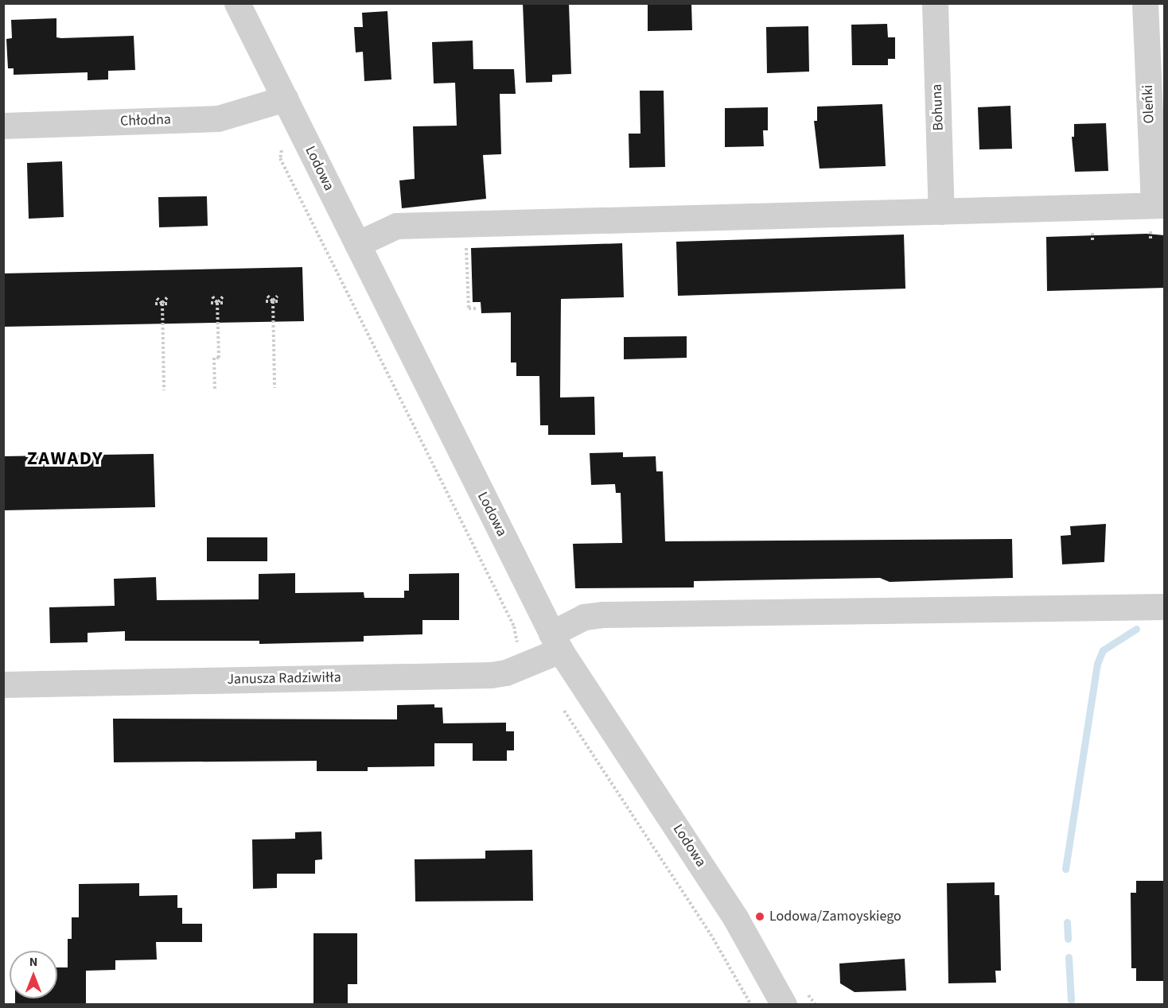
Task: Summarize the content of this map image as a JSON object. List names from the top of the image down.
{
  "streets": {
    "street": [
      "Oleńki",
      "Bohuna",
      "Chłodna",
      "Lodowa",
      "Janusza Radziwiłła"
    ]
  },
  "crossings": [
    ["Chłodna", "Lodowa"],
    ["Lodowa", "Janusza Radziwiłła"]
  ],
  "districts": ["ZAWADY"],
  "places": ["Lodowa/Zamoyskiego"],
  "north": "top"
}
